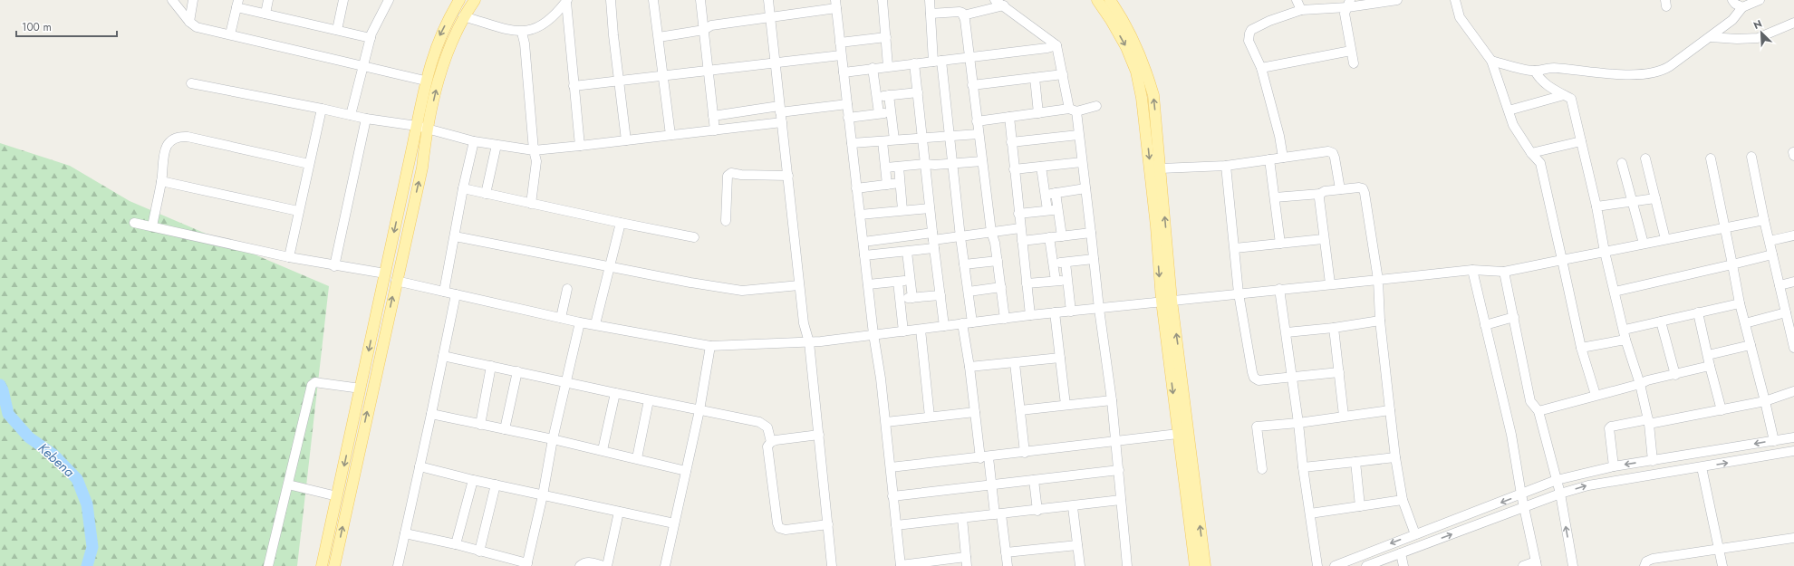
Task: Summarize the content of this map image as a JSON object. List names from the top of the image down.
{
  "water": ["Kebena"],
  "scale_bar": "100 m",
  "north": "top left"
}
